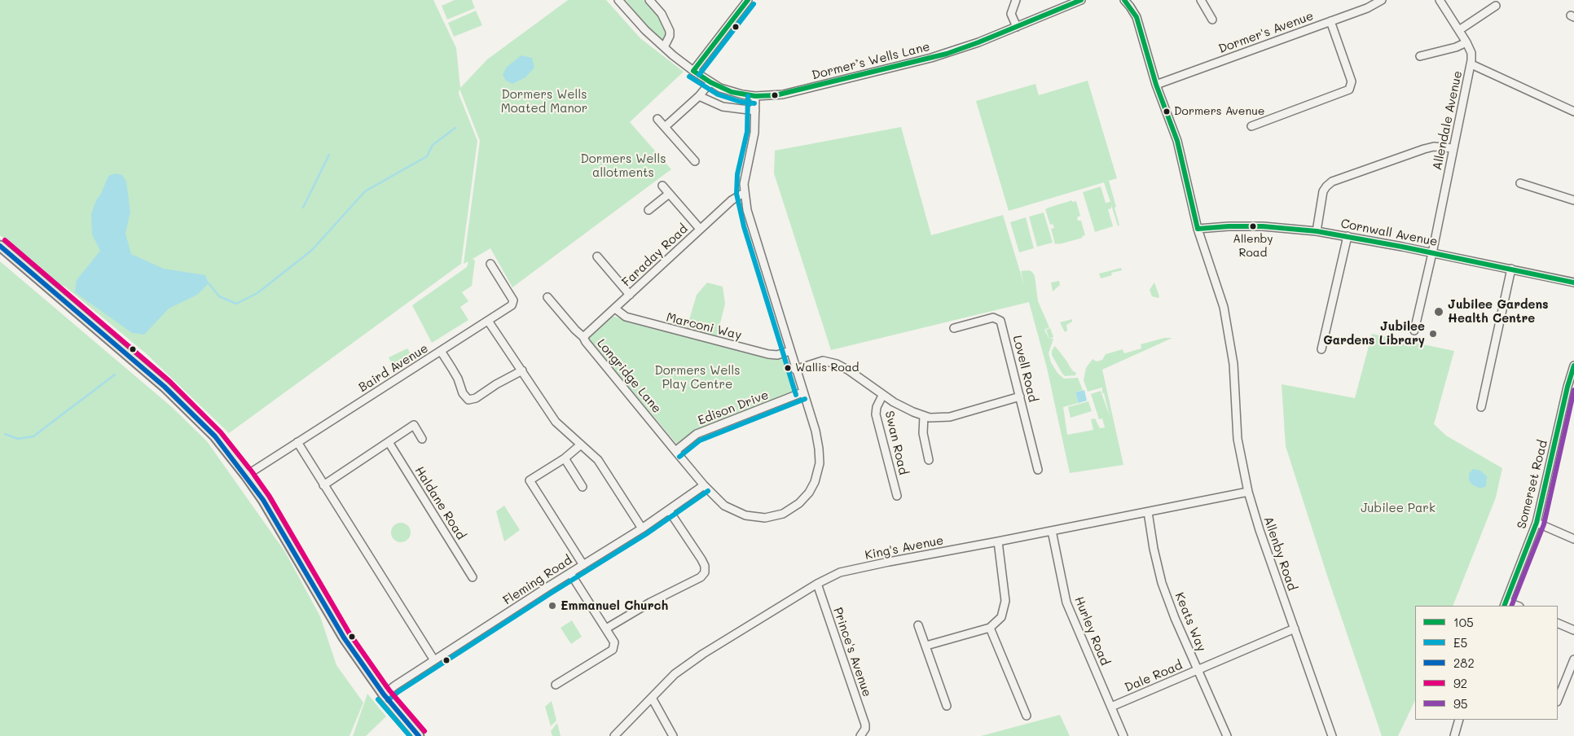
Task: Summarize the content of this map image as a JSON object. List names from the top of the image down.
{
  "streets": {
    "street": [
      "Dormer's Avenue",
      "Dormer’s Wells Lane",
      "Allendale Avenue",
      "Cornwall Avenue",
      "Faraday Road",
      "Marconi Way",
      "Baird Avenue",
      "Lovell Road",
      "Longridge Lane",
      "Edison Drive",
      "Swan Road",
      "Somerset Road",
      "Haldane Road",
      "King's Avenue",
      "Allenby Road",
      "Fleming Road",
      "Keats Way",
      "Hurley Road",
      "Prince's Avenue",
      "Dale Road"
    ]
  },
  "crossings": [
    ["Dormer's Avenue", "Allenby Road"],
    ["Dormer’s Wells Lane", "Longridge Lane"],
    ["Allendale Avenue", "Cornwall Avenue"],
    ["Cornwall Avenue", "Allenby Road"],
    ["Faraday Road", "Marconi Way"],
    ["Faraday Road", "Longridge Lane"],
    ["Marconi Way", "Longridge Lane"],
    ["Longridge Lane", "Edison Drive"],
    ["Longridge Lane", "Fleming Road"],
    ["King's Avenue", "Allenby Road"],
    ["King's Avenue", "Keats Way"],
    ["King's Avenue", "Hurley Road"],
    ["King's Avenue", "Prince's Avenue"],
    ["Allenby Road", "Dale Road"],
    ["Keats Way", "Dale Road"],
    ["Hurley Road", "Dale Road"]
  ],
  "parks": [
    "Dormers Wells Moated Manor",
    "Dormers Wells allotments",
    "Dormers Wells Play Centre",
    "Jubilee Park"
  ],
  "places": [
    "Dormers Avenue",
    "Allenby Road",
    "Jubilee Gardens Health Centre",
    "Jubilee Gardens Library",
    "Wallis Road",
    "Emmanuel Church"
  ],
  "lines": [
    "transit line 105",
    "transit line E5",
    "transit line 92",
    "transit line 282",
    "transit line 95"
  ],
  "legend": [
    "105",
    "E5",
    "282",
    "92",
    "95"
  ]
}
